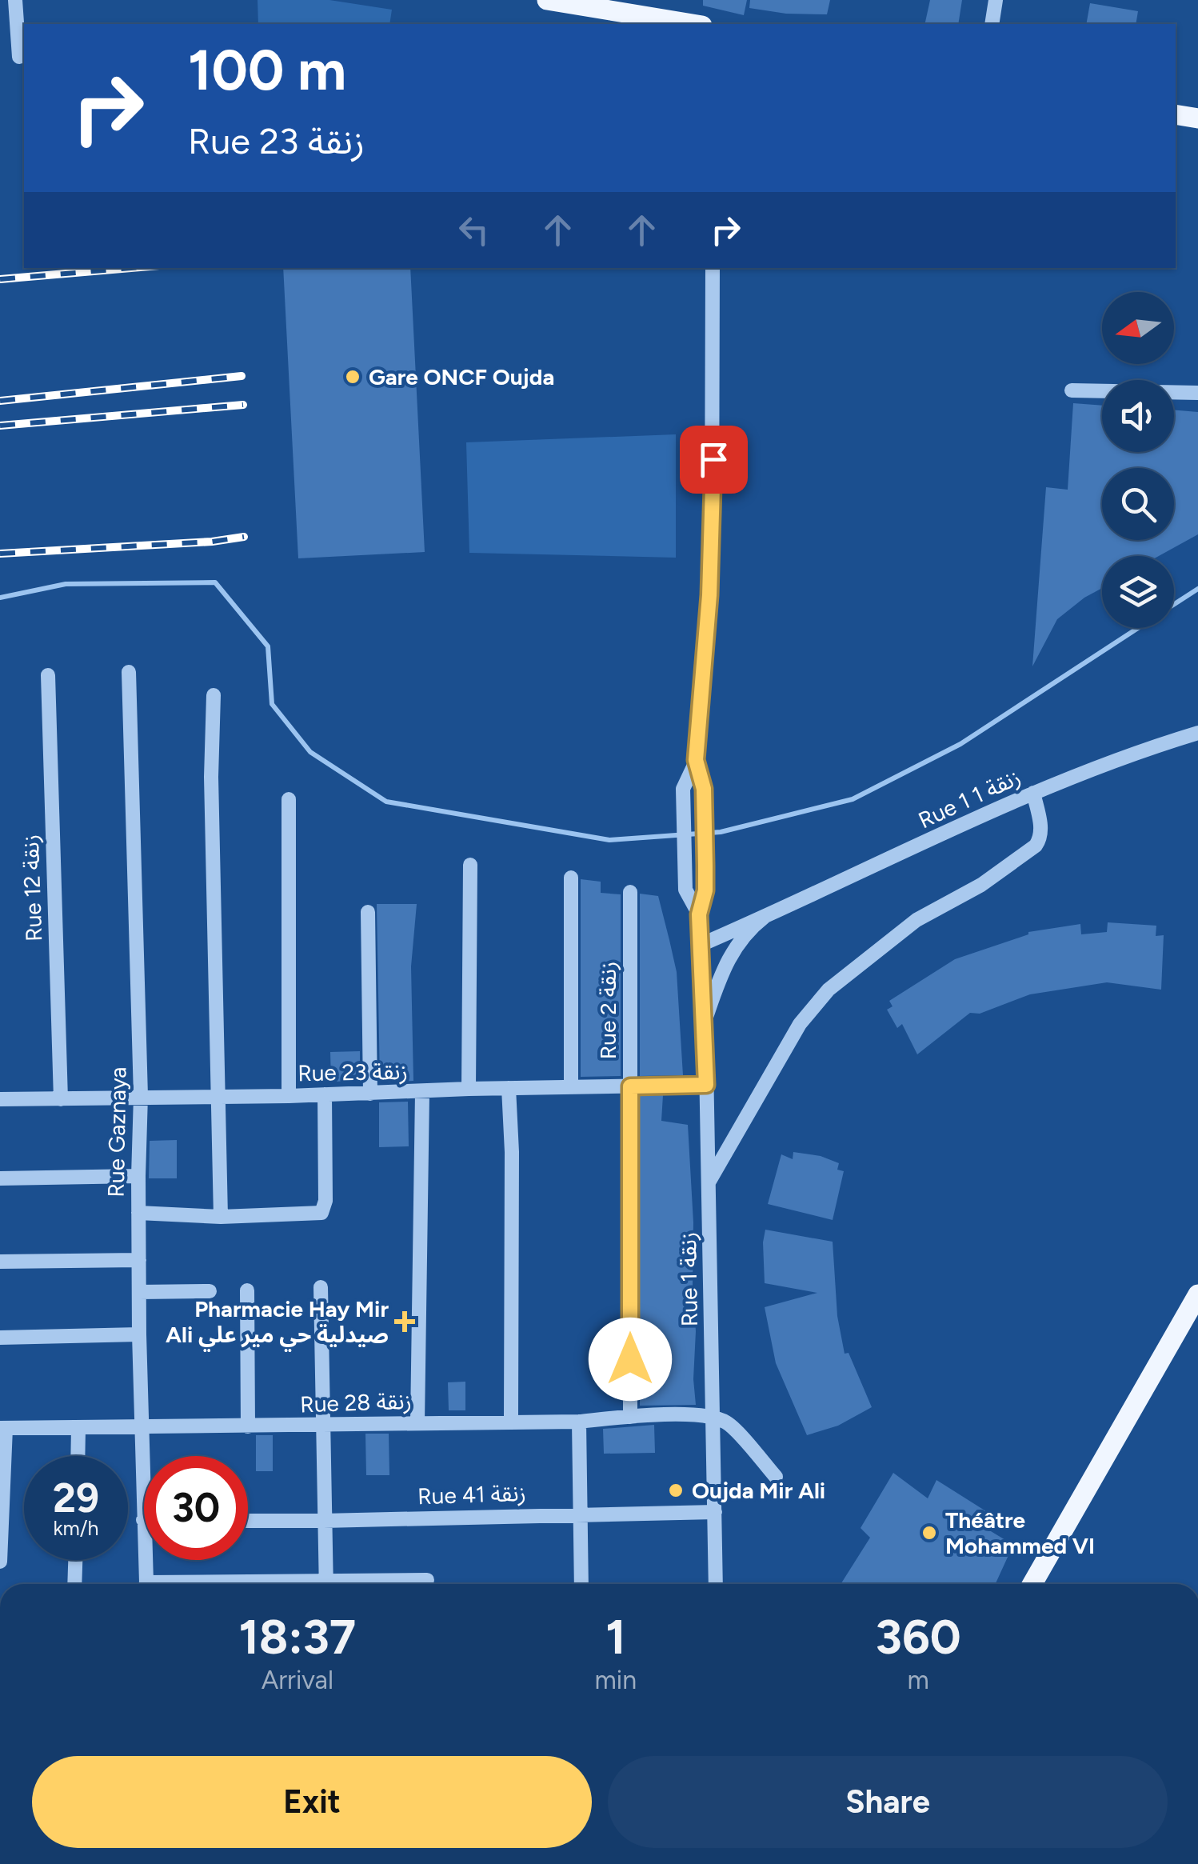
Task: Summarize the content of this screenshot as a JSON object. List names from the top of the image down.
{
  "streets": {
    "street": [
      "Rue 1 زنقة 1",
      "Rue 12 زنقة",
      "Rue 2 زنقة",
      "Rue 23 زنقة",
      "Rue Gaznaya",
      "Rue زنقة 1",
      "Rue 28 زنقة",
      "Rue 41 زنقة"
    ]
  },
  "crossings": [
    ["Rue 1 زنقة 1", "Rue زنقة 1"],
    ["Rue 12 زنقة", "Rue 23 زنقة"],
    ["Rue 2 زنقة", "Rue 23 زنقة"],
    ["Rue 2 زنقة", "Rue 28 زنقة"],
    ["Rue 23 زنقة", "Rue Gaznaya"],
    ["Rue 23 زنقة", "Rue زنقة 1"],
    ["Rue Gaznaya", "Rue 28 زنقة"],
    ["Rue زنقة 1", "Rue 28 زنقة"],
    ["Rue زنقة 1", "Rue 41 زنقة"]
  ],
  "places": {
    "other": ["Gare ONCF Oujda", "Oujda Mir Ali", "Théâtre Mohammed VI"],
    "health": ["Pharmacie Hay Mir Ali صيدلية حي مير علي"]
  },
  "north": "left",
  "page": {
    "turn": ["100 m", "Rue 23 زنقة"],
    "speed": "29 km/h",
    "limit": "30",
    "eta": [
      "18:37",
      "Arrival",
      "1",
      "min",
      "360",
      "m"
    ],
    "buttons": ["Exit", "Share"]
  }
}
